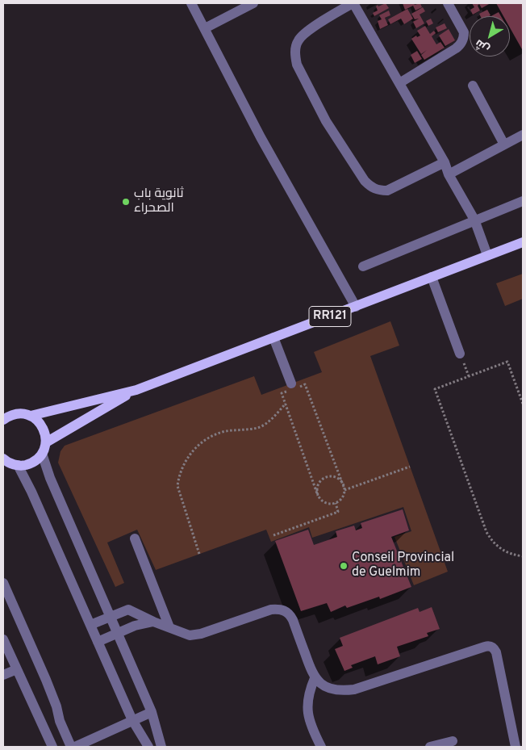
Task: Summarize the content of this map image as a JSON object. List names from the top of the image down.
{
  "streets": {
    "main road": ["RR121"]
  },
  "places": ["ثانوية باب الصحراء", "Conseil Provincial de Guelmim"],
  "north": "bottom left"
}
